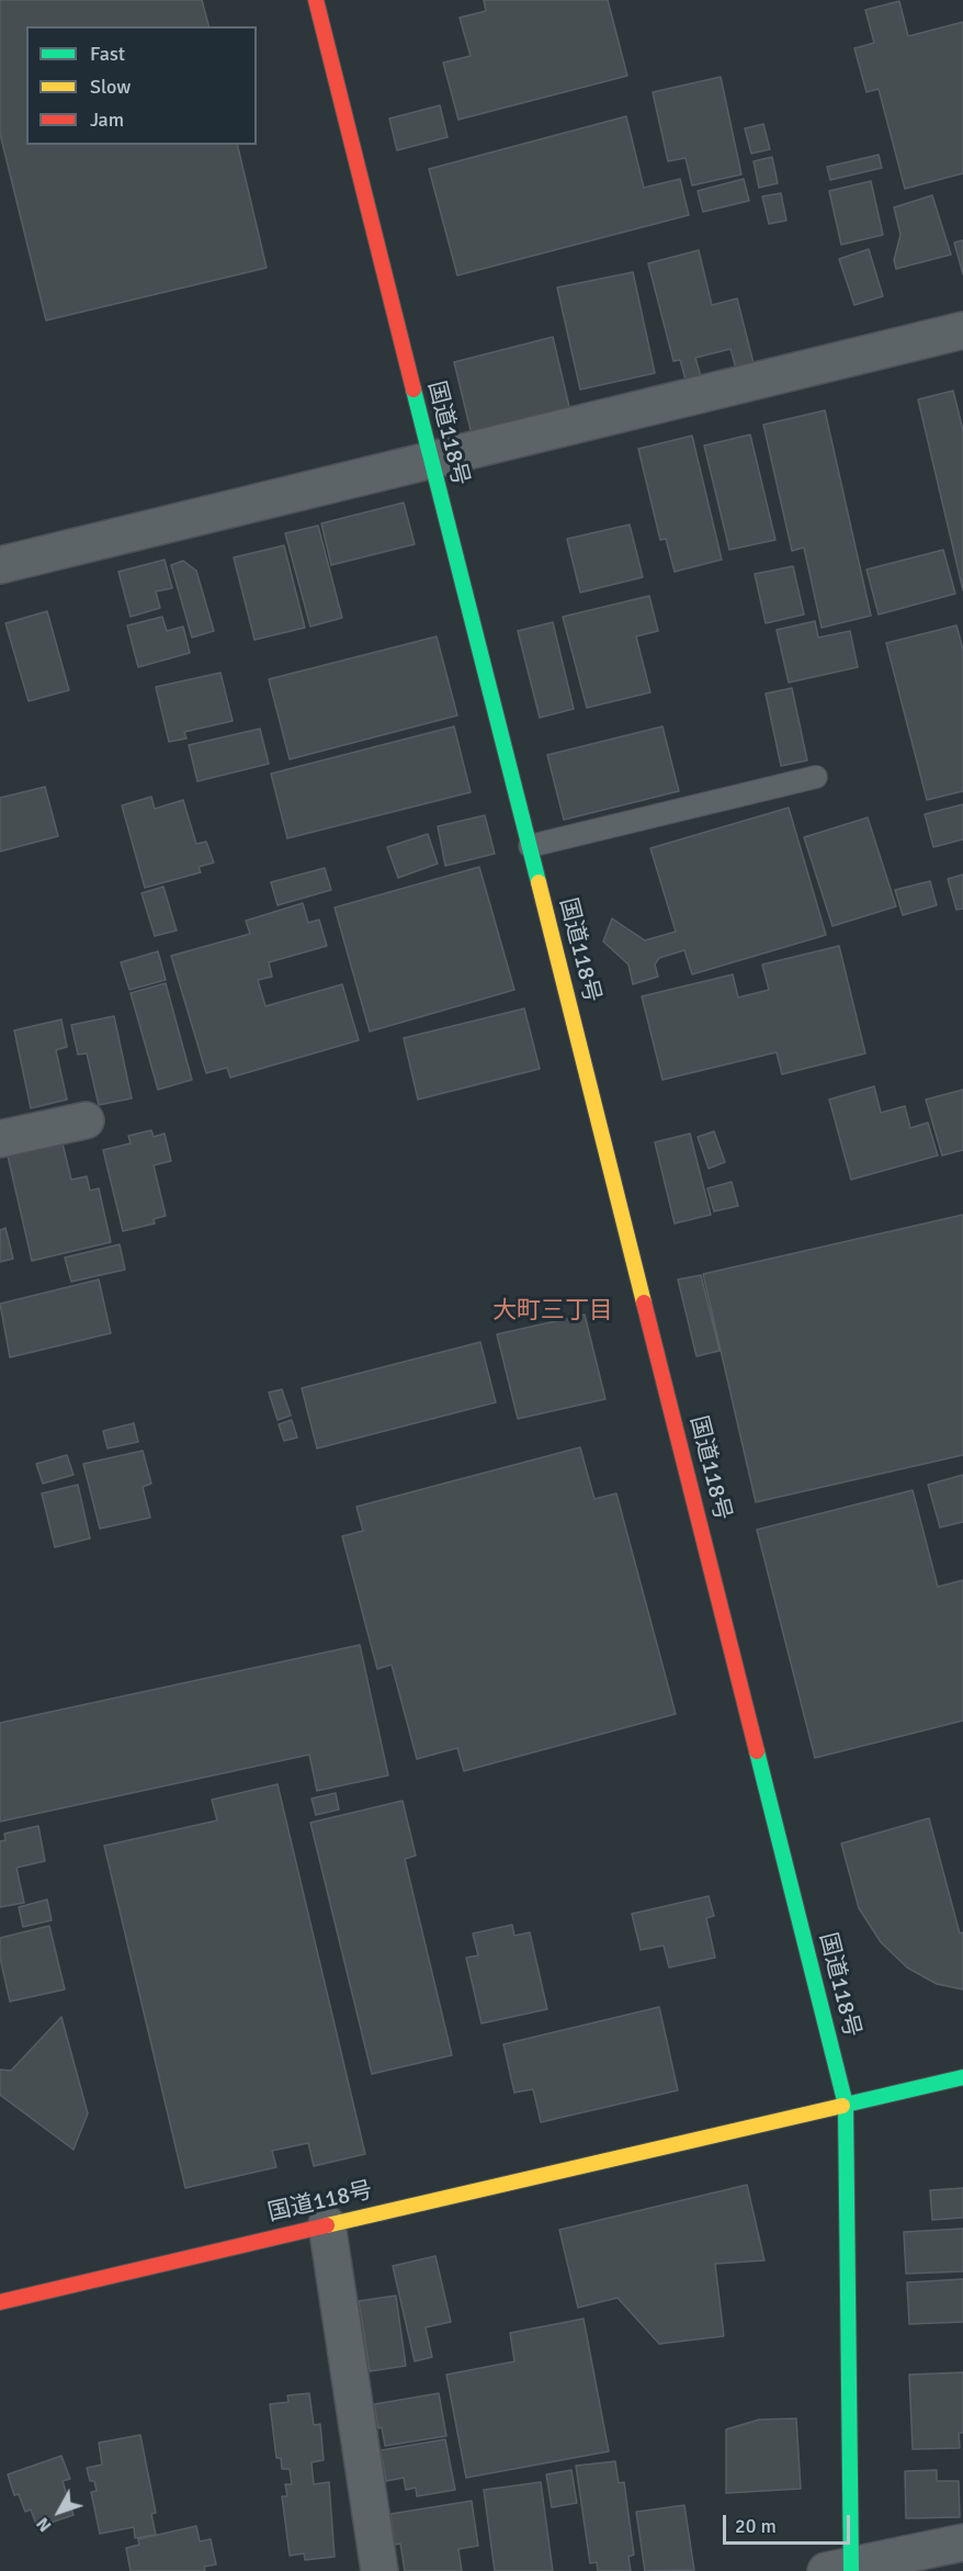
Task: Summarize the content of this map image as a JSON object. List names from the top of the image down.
{
  "streets": {
    "main road": ["国道118号"]
  },
  "districts": ["大町三丁目"],
  "legend": ["Fast", "Slow", "Jam"],
  "scale_bar": "20 m",
  "north": "bottom left"
}
